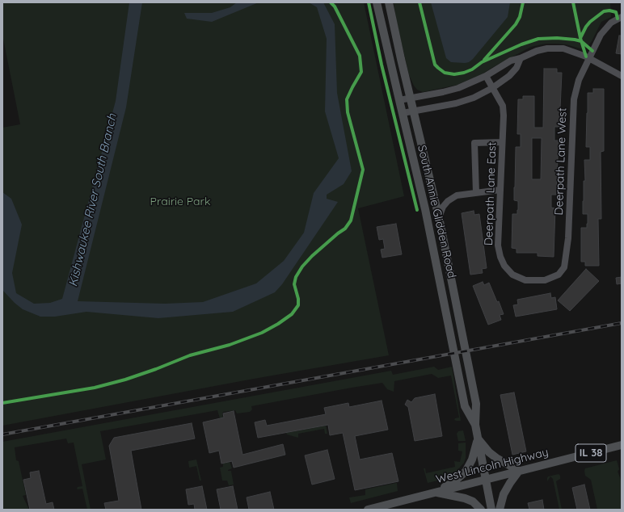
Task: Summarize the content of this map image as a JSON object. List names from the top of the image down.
{
  "streets": {
    "main road": ["South Annie Glidden Road", "IL 38", "West Lincoln Highway"],
    "street": ["Deerpath Lane West", "Deerpath Lane East"]
  },
  "crossings": [
    ["Deerpath Lane West", "Deerpath Lane East"],
    ["South Annie Glidden Road", "West Lincoln Highway"]
  ],
  "water": ["Kishwaukee River South Branch"],
  "parks": ["Prairie Park"]
}
